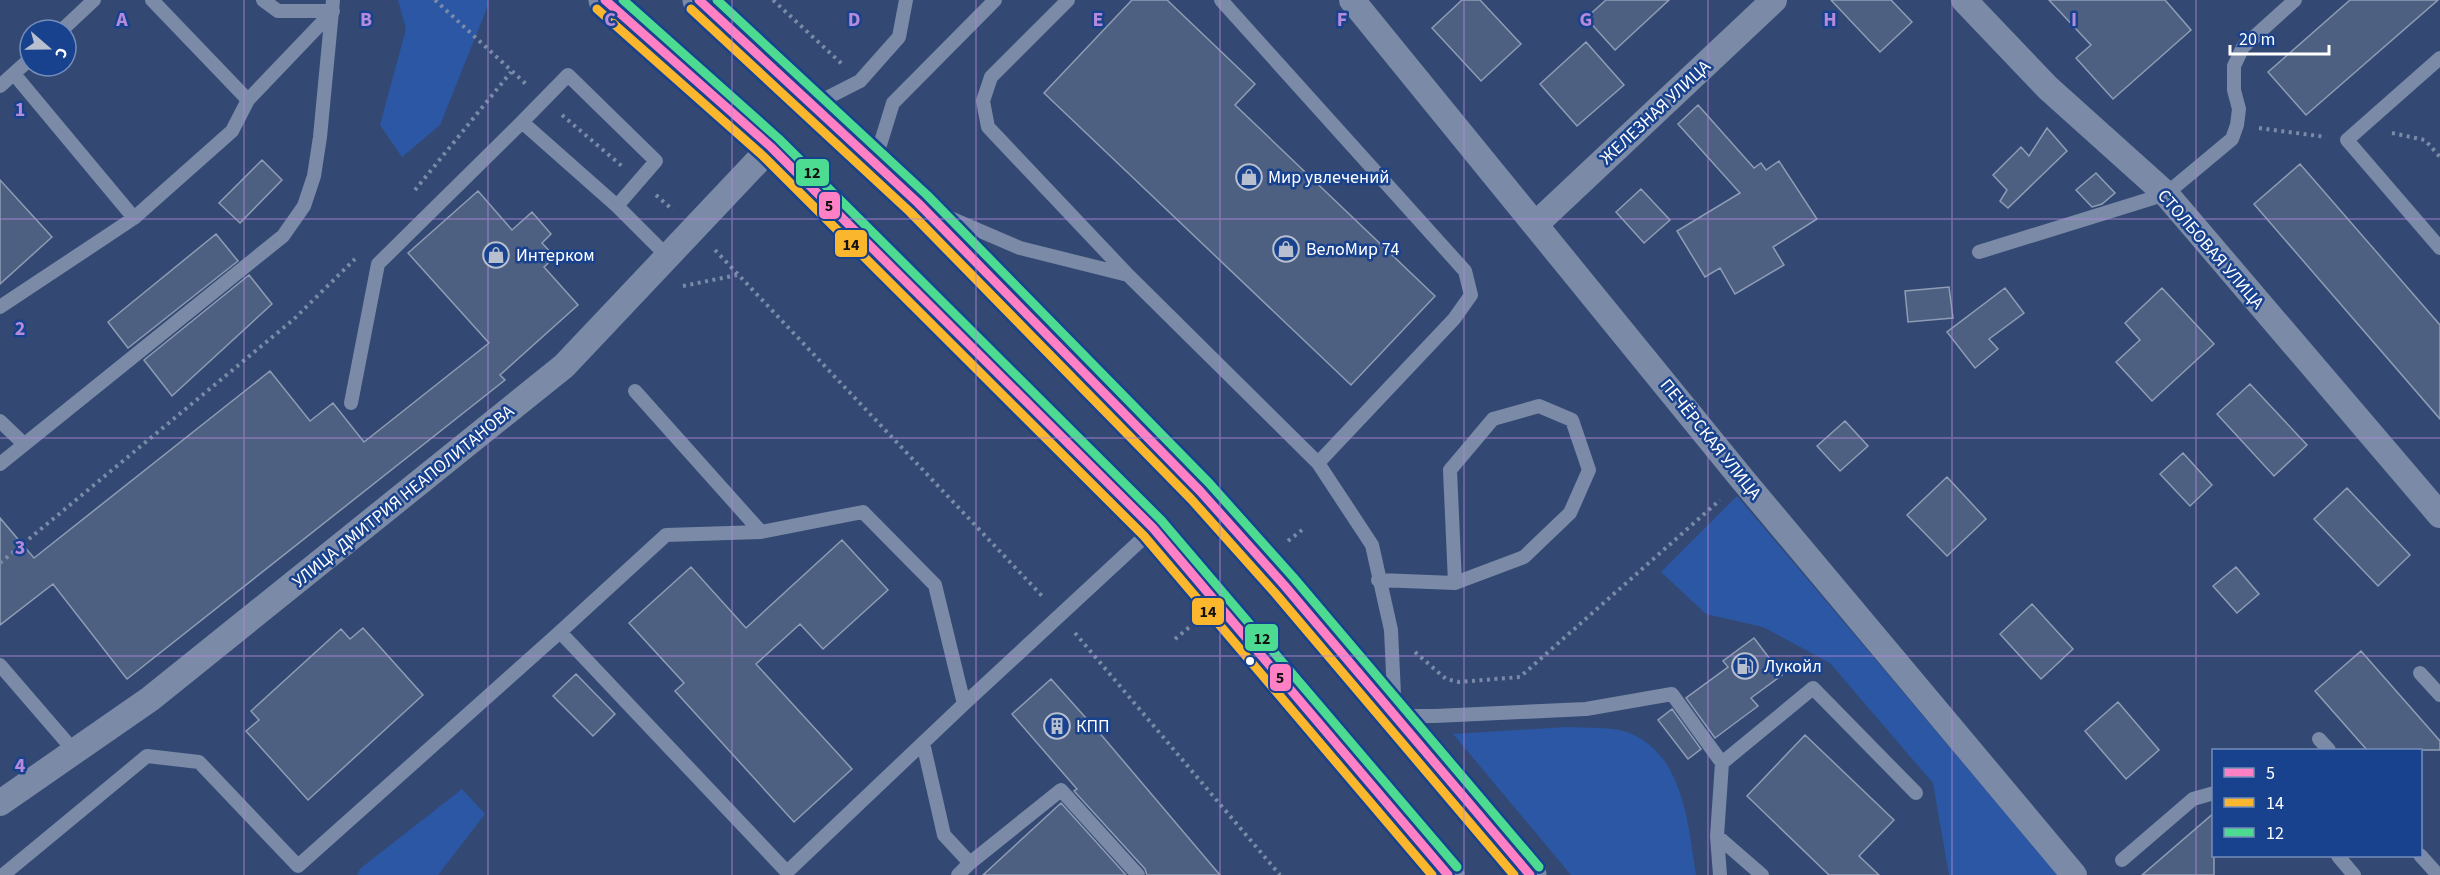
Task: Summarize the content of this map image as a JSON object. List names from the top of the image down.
{
  "streets": {
    "street": [
      "ЖЕЛЕЗНАЯ УЛИЦА",
      "СТОЛБОВАЯ УЛИЦА",
      "ПЕЧЁРСКАЯ УЛИЦА",
      "УЛИЦА ДМИТРИЯ НЕАПОЛИТАНОВА"
    ]
  },
  "crossings": [
    ["ЖЕЛЕЗНАЯ УЛИЦА", "ПЕЧЁРСКАЯ УЛИЦА"]
  ],
  "places": {
    "shop": ["Мир увлечений", "ВелоМир 74", "Интерком"],
    "fuel station": ["Лукойл"],
    "building": ["КПП"]
  },
  "lines": ["transit line 5", "transit line 12", "transit line 14"],
  "legend": ["5", "14", "12"],
  "scale_bar": "20 m",
  "north": "right",
  "grid": {
    "columns": [
      "A",
      "B",
      "C",
      "D",
      "E",
      "F",
      "G",
      "H",
      "I"
    ],
    "rows": [
      "1",
      "2",
      "3",
      "4"
    ]
  }
}
